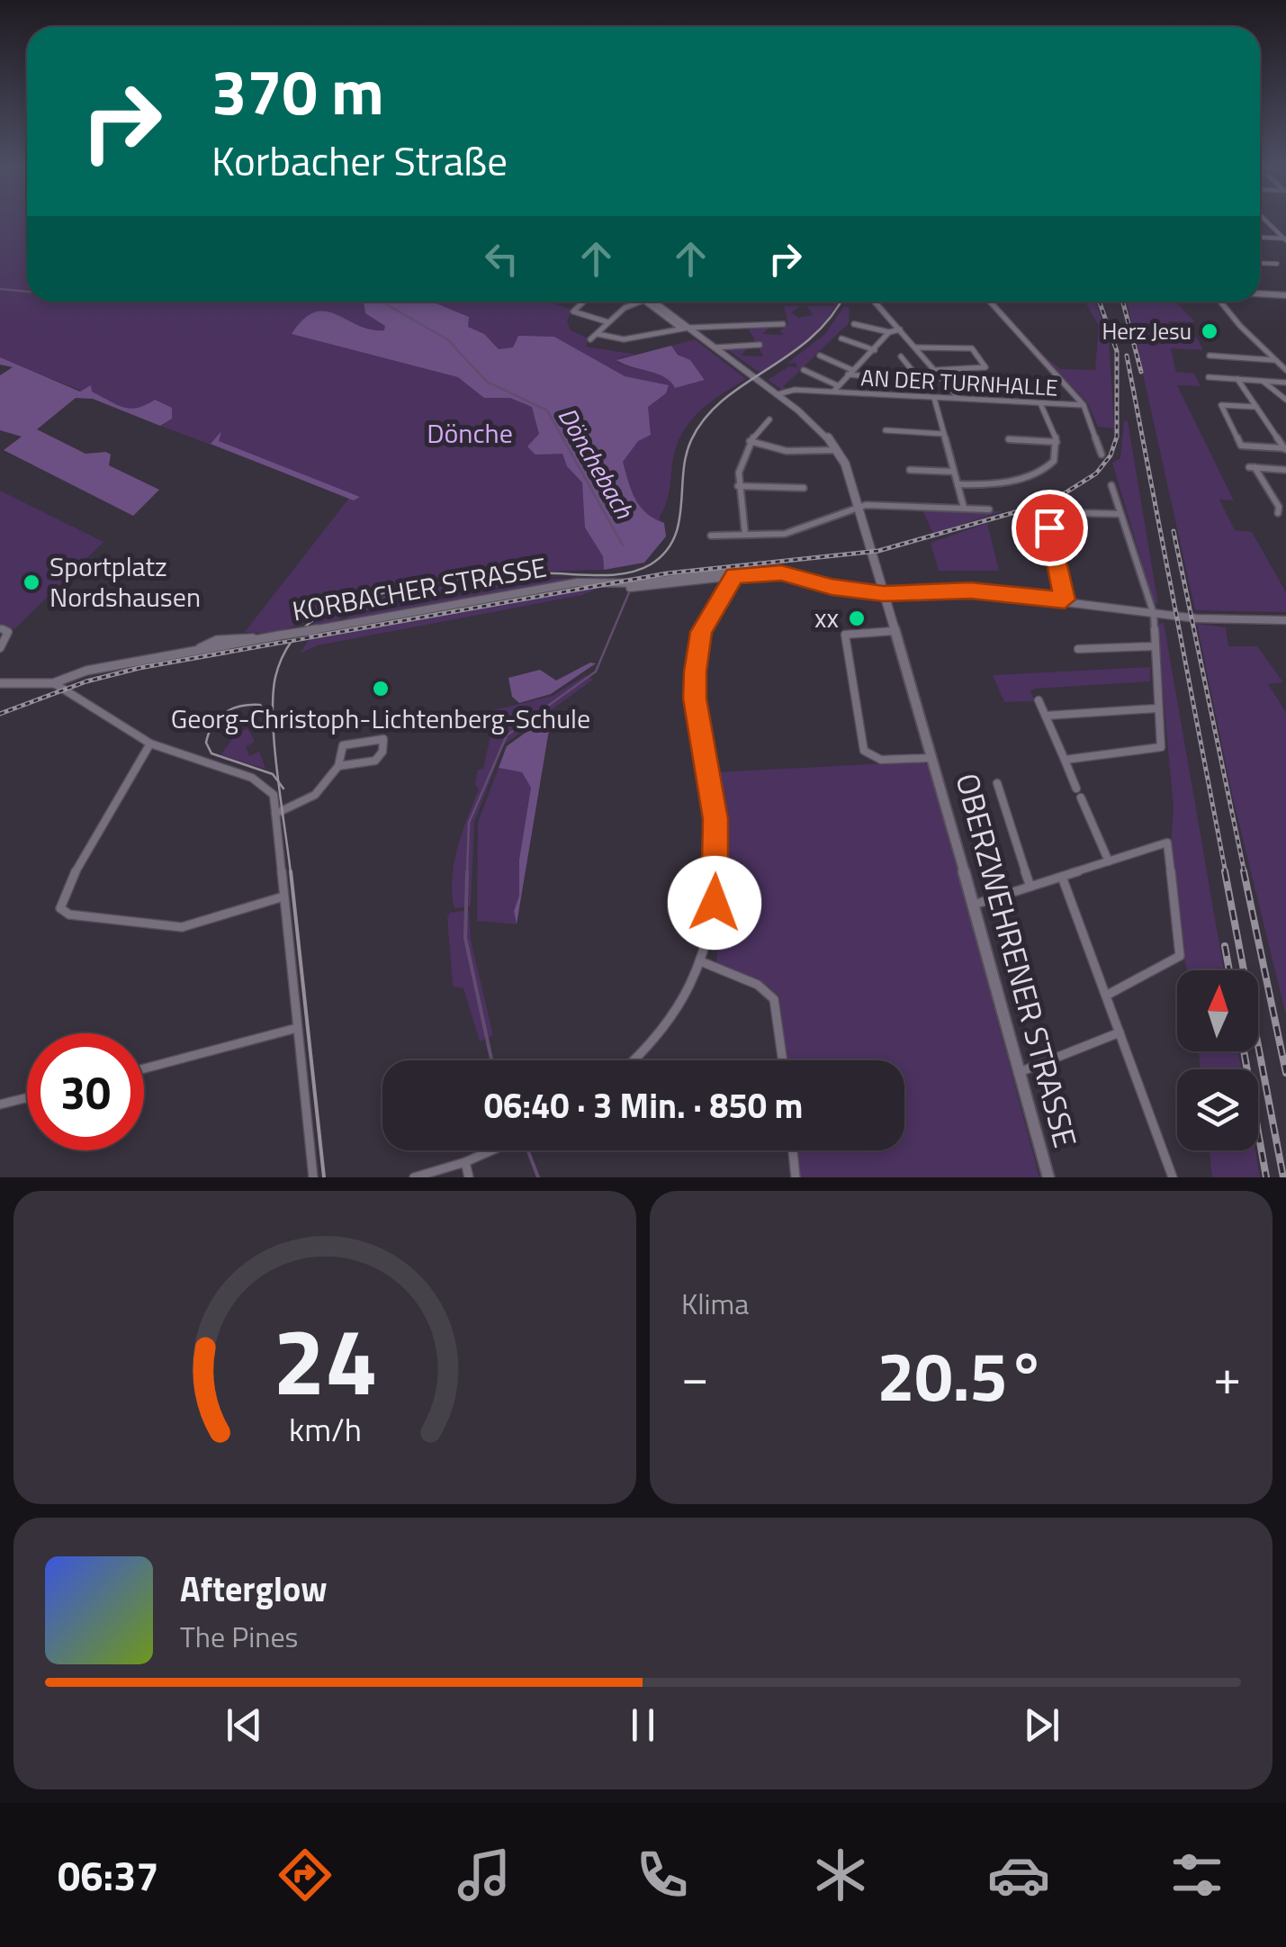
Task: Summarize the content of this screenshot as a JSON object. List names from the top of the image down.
{
  "streets": {
    "main road": ["OBERZWEHRENER STRASSE"],
    "street": ["AN DER TURNHALLE", "KORBACHER STRASSE"]
  },
  "crossings": [
    ["KORBACHER STRASSE", "OBERZWEHRENER STRASSE"]
  ],
  "water": ["Dönchebach"],
  "parks": ["Dönche"],
  "places": [
    "Herz Jesu",
    "Sportplatz Nordshausen",
    "xx",
    "Georg-Christoph-Lichtenberg-Schule"
  ],
  "north": "top",
  "page": {
    "turn": ["370 m", "Korbacher Straße"],
    "limit": "30",
    "trip": "06:40 · 3 Min. · 850 m",
    "tile": "Klima",
    "heat": ["−", "20.5°", "+"],
    "song": ["Afterglow", "The Pines"],
    "tabs": "06:37",
    "gauge": ["24", "km/h"]
  }
}
